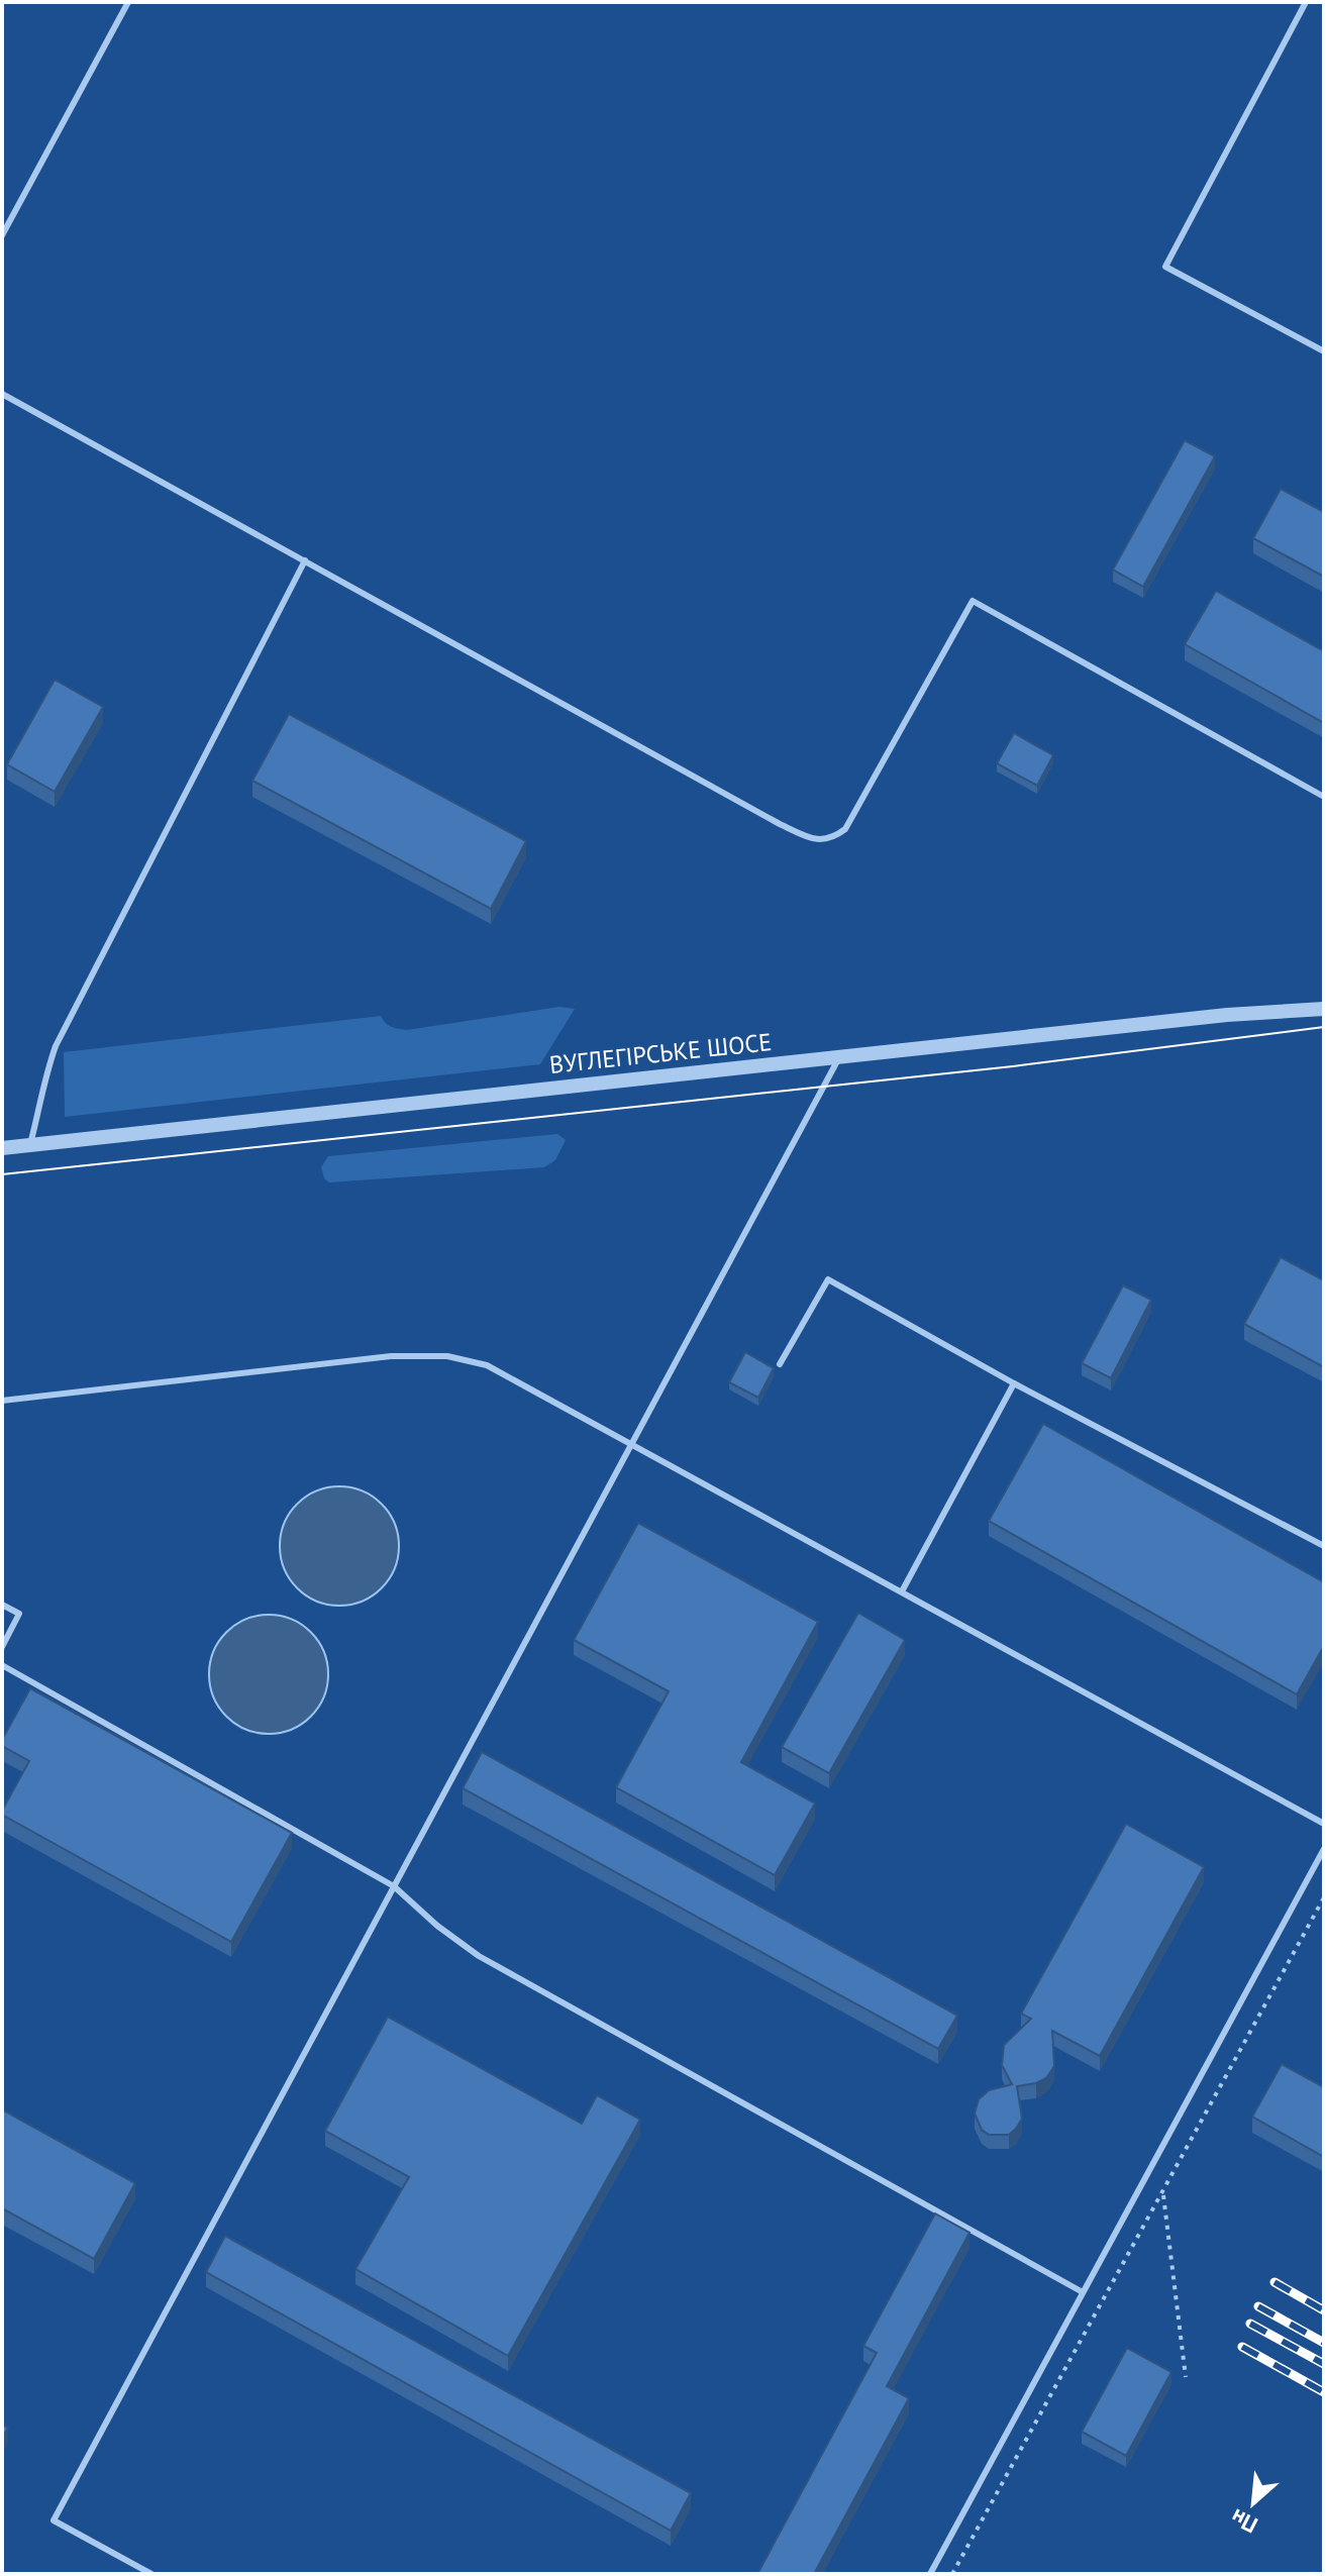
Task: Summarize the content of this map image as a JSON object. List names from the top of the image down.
{
  "streets": {
    "street": ["ВУГЛЕГІРСЬКЕ ШОСЕ"]
  },
  "north": "bottom left"
}
